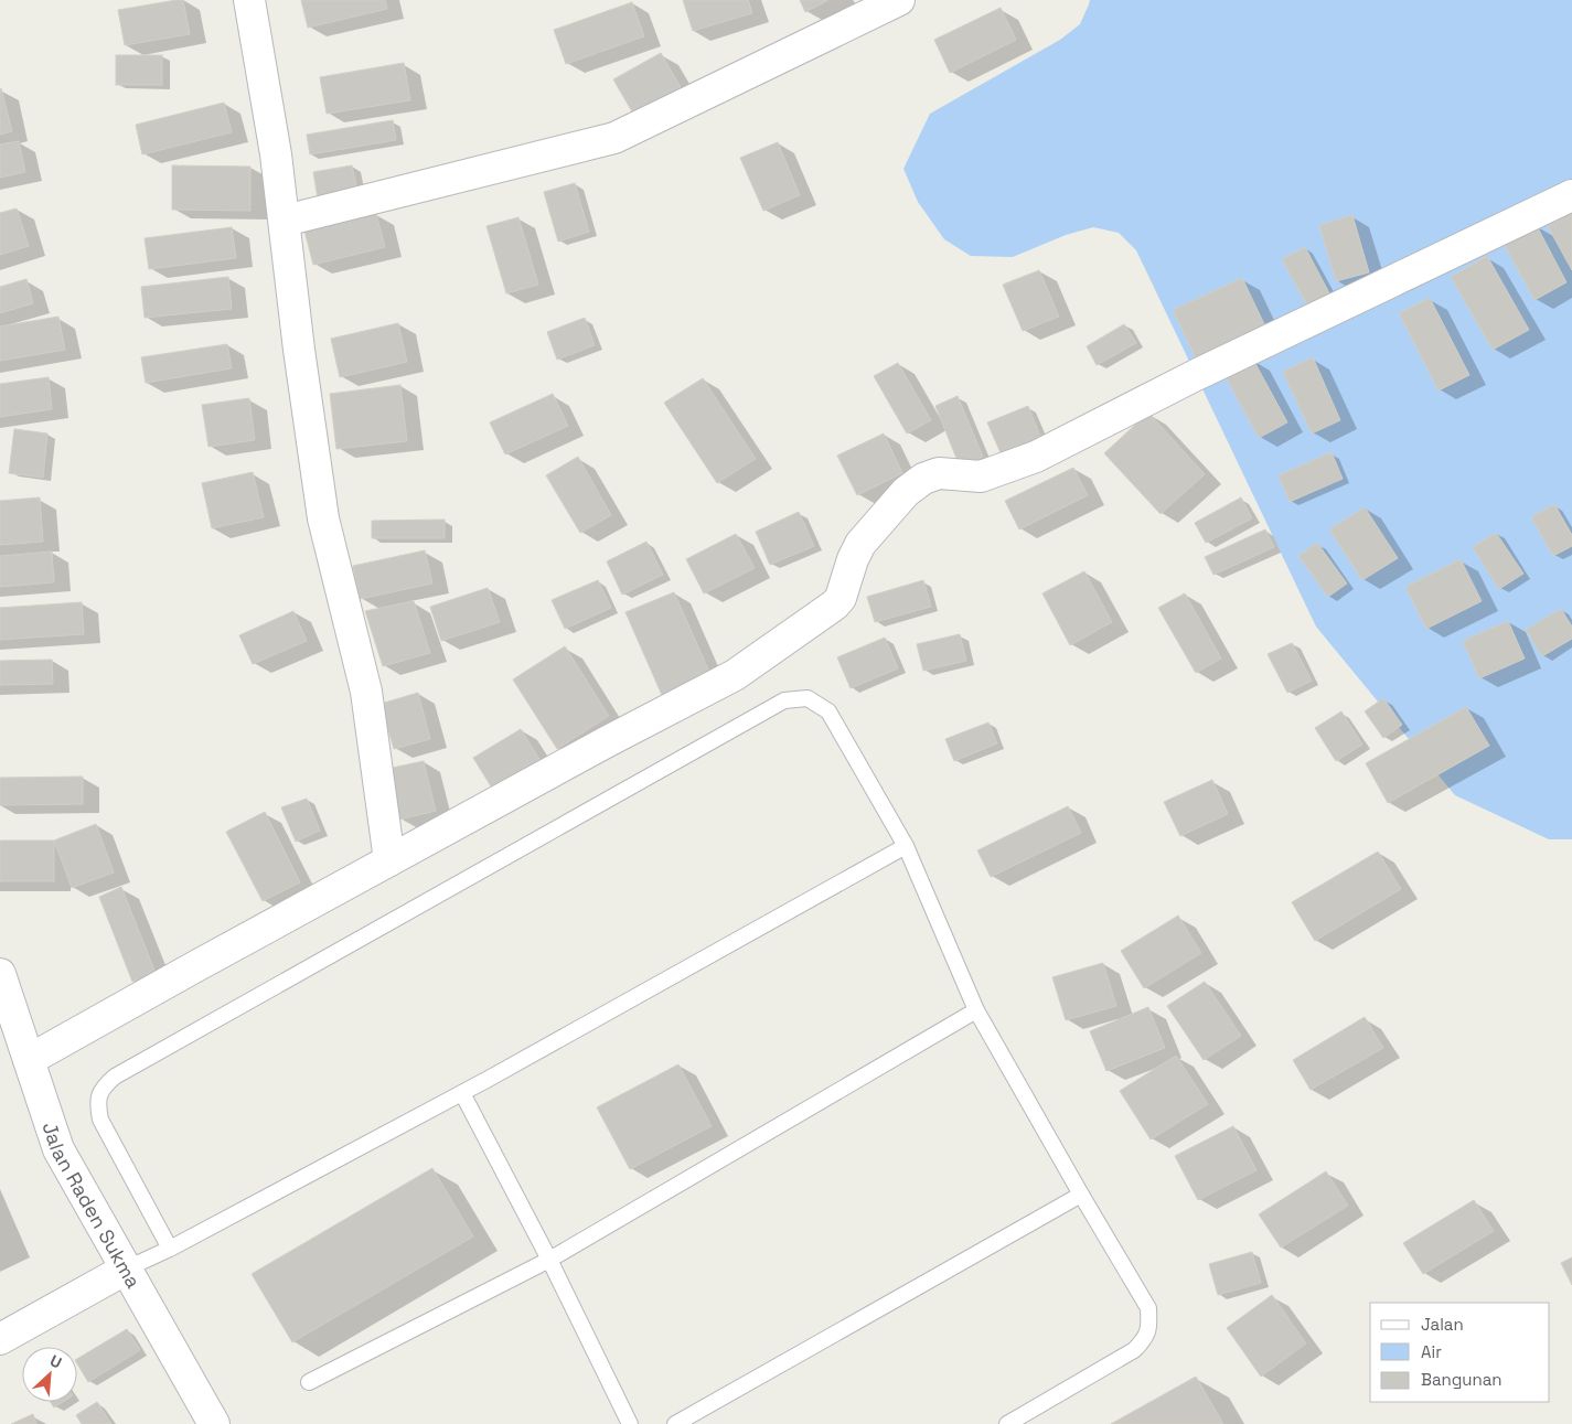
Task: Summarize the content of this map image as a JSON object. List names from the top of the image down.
{
  "streets": {
    "street": ["Jalan Raden Sukma"]
  },
  "legend": ["Jalan", "Air", "Bangunan"],
  "north": "top right"
}
